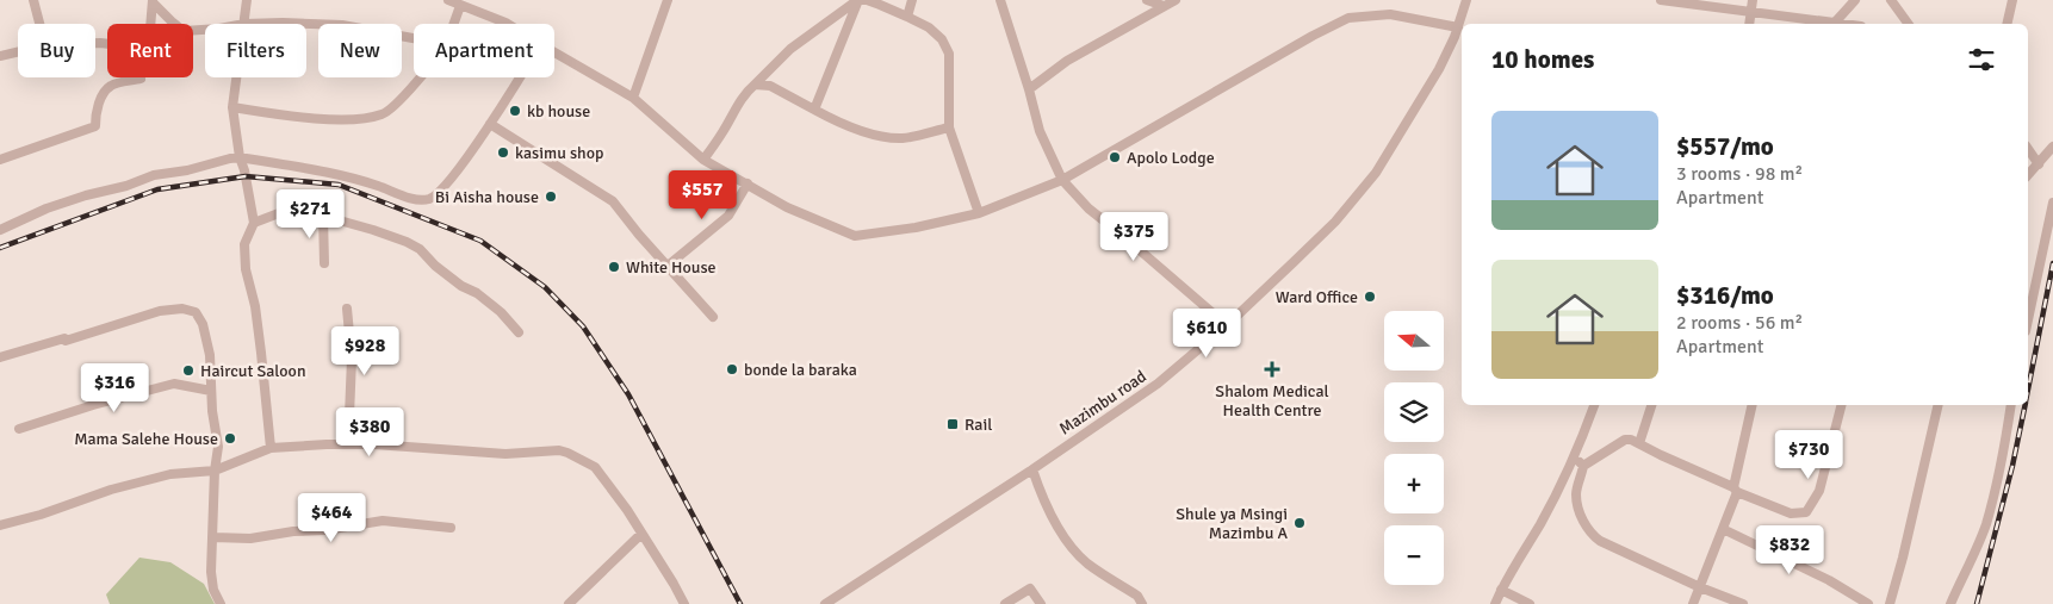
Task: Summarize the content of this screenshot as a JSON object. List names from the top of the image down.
{
  "streets": {
    "street": ["Mazimbu road"]
  },
  "places": {
    "other": [
      "kb house",
      "kasimu shop",
      "Apolo Lodge",
      "Bi Aisha house",
      "White House",
      "Ward Office",
      "bonde la baraka",
      "Haircut Saloon",
      "Mama Salehe House",
      "Shule ya Msingi Mazimbu A"
    ],
    "health": ["Shalom Medical Health Centre"],
    "transit": ["Rail"]
  },
  "north": "left",
  "page": {
    "chip": [
      "Buy",
      "Rent",
      "Filters",
      "New",
      "Apartment"
    ],
    "heading": "10 homes",
    "list": [
      {
        "name": "$557/mo",
        "note": "3 rooms · 98 m² · Apartment"
      },
      {
        "name": "$316/mo",
        "note": "2 rooms · 56 m² · Apartment"
      }
    ],
    "price": [
      "$557",
      "$271",
      "$375",
      "$610",
      "$928",
      "$316",
      "$380",
      "$730",
      "$464",
      "$832"
    ],
    "map_buttons": ["+", "−"]
  }
}
